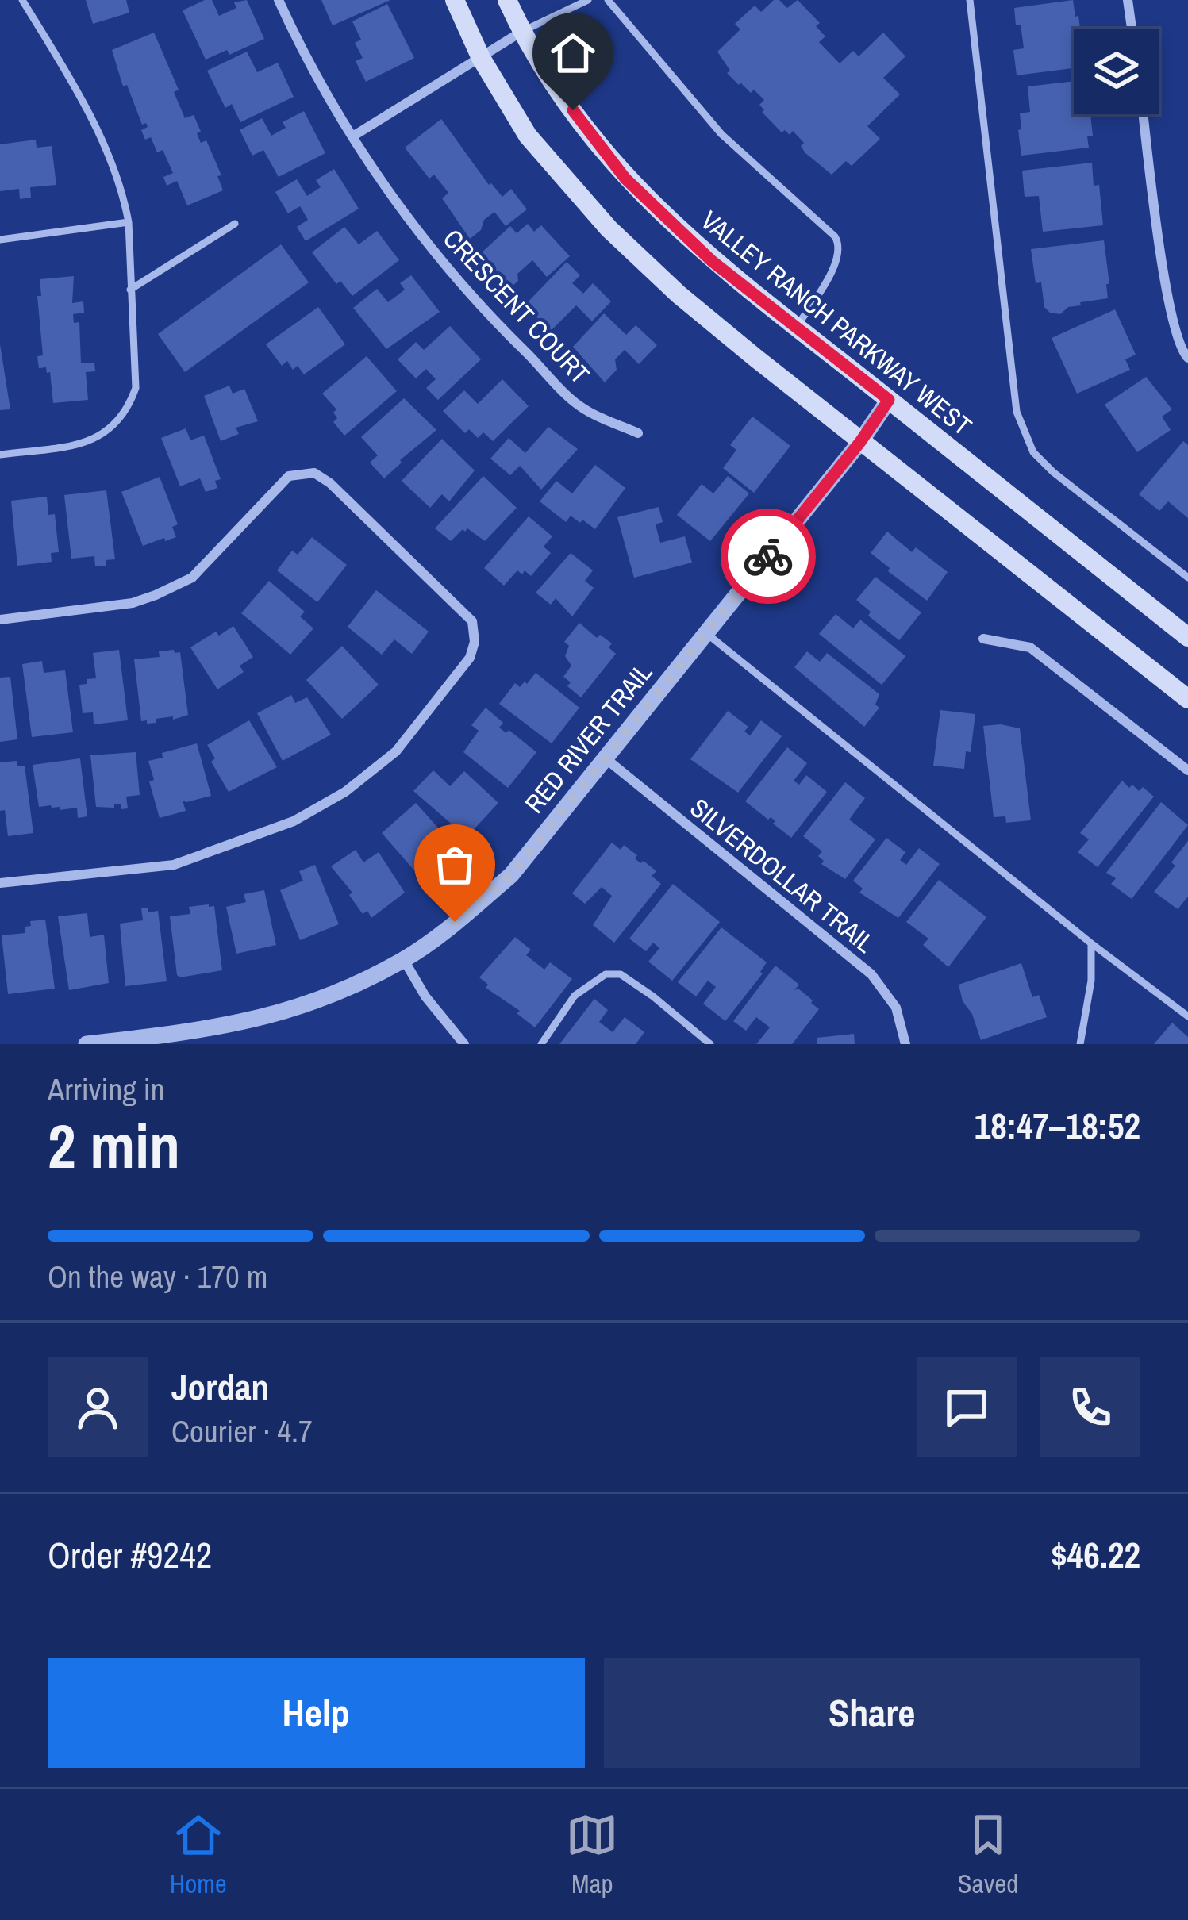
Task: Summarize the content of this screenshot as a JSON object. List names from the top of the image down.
{
  "streets": {
    "main road": ["VALLEY RANCH PARKWAY WEST"],
    "street": ["CRESCENT COURT", "RED RIVER TRAIL", "SILVERDOLLAR TRAIL"]
  },
  "crossings": [
    ["VALLEY RANCH PARKWAY WEST", "RED RIVER TRAIL"],
    ["RED RIVER TRAIL", "SILVERDOLLAR TRAIL"]
  ],
  "page": {
    "heading": ["2 min", "Arriving in", "18:47–18:52"],
    "panel": [
      "Jordan",
      "Courier · 4.7",
      "Order #9242",
      "$46.22"
    ],
    "bar": "On the way · 170 m",
    "buttons": ["Help", "Share"],
    "tabs": ["Home", "Map", "Saved"]
  }
}
